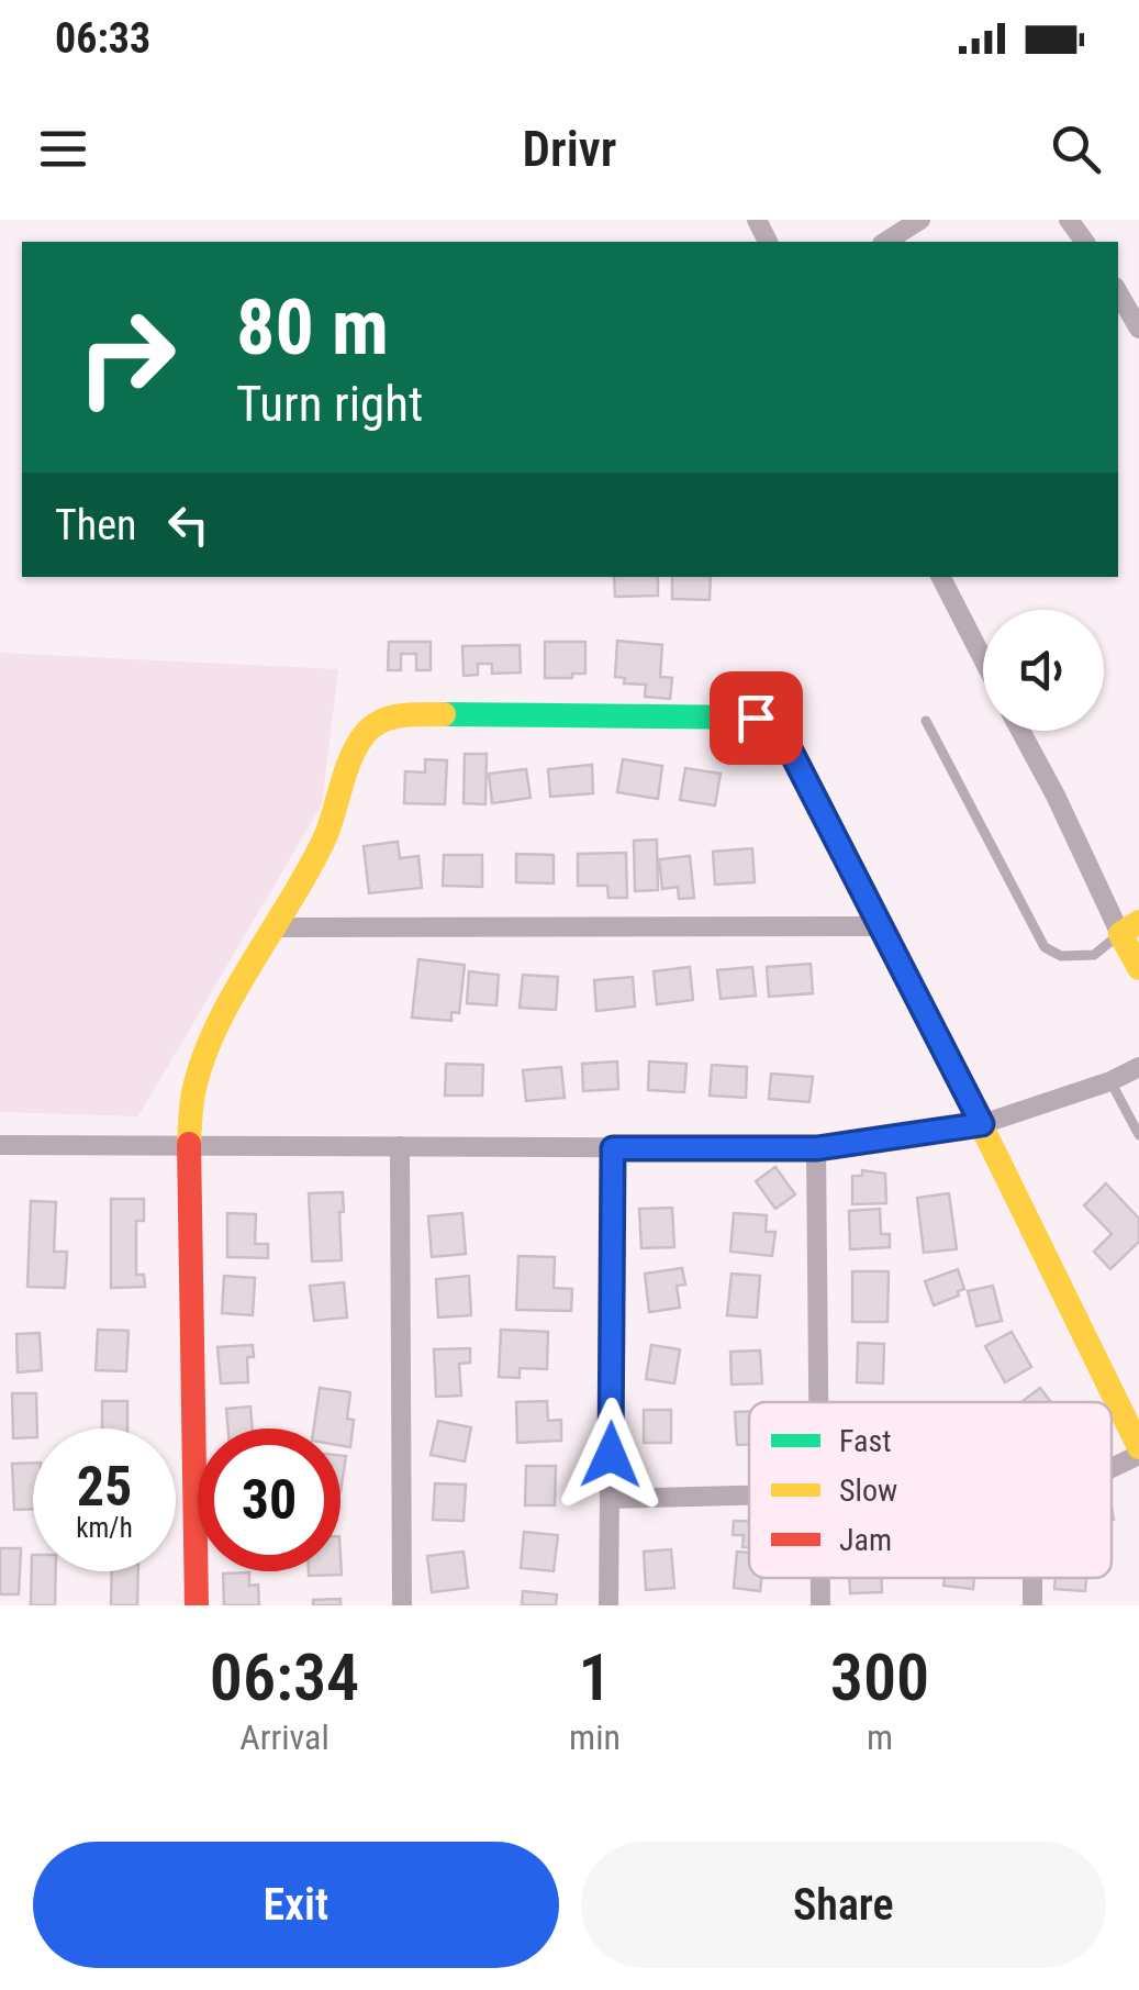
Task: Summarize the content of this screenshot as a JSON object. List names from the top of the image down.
{
  "legend": ["Fast", "Slow", "Jam"],
  "page": {
    "status": "06:33",
    "header": "Drivr",
    "turn": ["80 m", "Turn right"],
    "then": "Then",
    "speed": "25 km/h",
    "limit": "30",
    "eta": [
      "06:34",
      "Arrival",
      "1",
      "min",
      "300",
      "m"
    ],
    "buttons": ["Exit", "Share"]
  }
}
